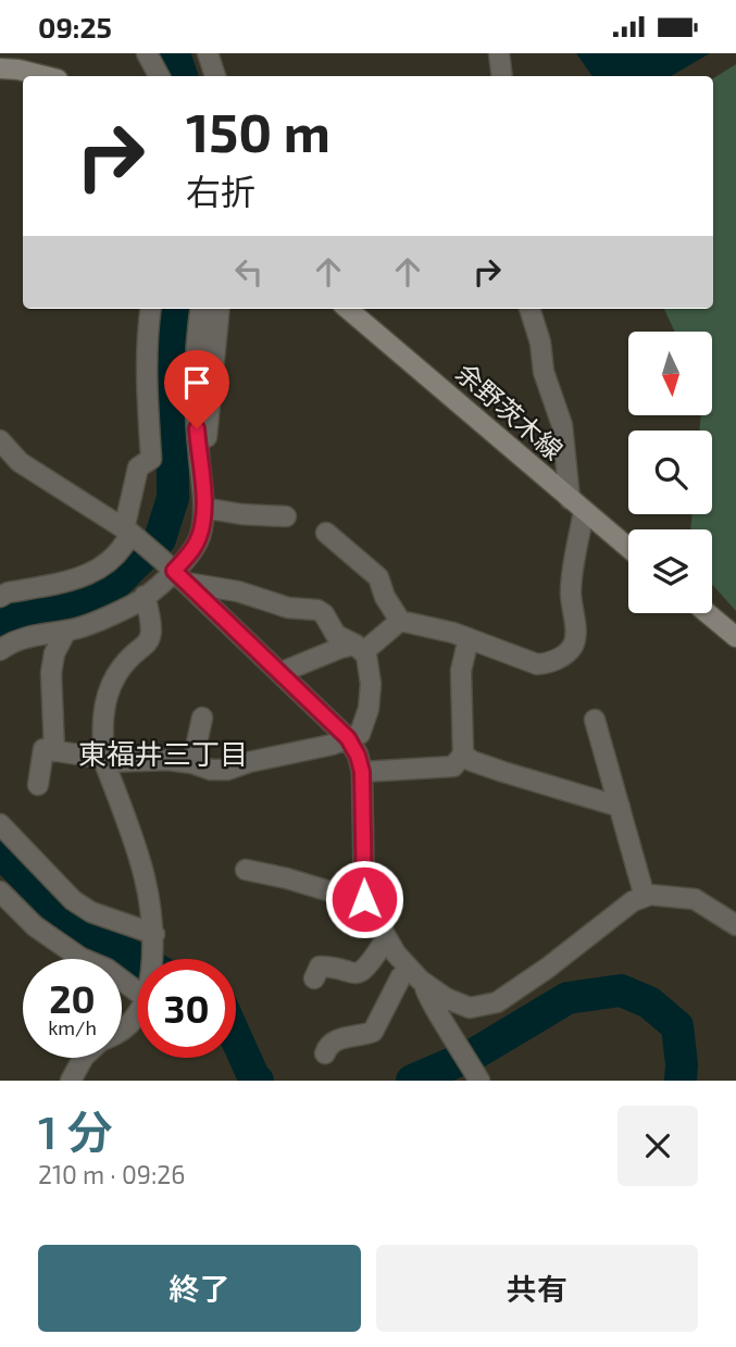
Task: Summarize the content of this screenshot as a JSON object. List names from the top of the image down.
{
  "streets": {
    "main road": ["余野茨木線"]
  },
  "districts": ["東福井三丁目"],
  "north": "bottom",
  "page": {
    "status": "09:25",
    "turn": ["150 m", "右折"],
    "speed": "20 km/h",
    "limit": "30",
    "heading": ["1 分", "210 m · 09:26"],
    "buttons": ["終了", "共有"]
  }
}
